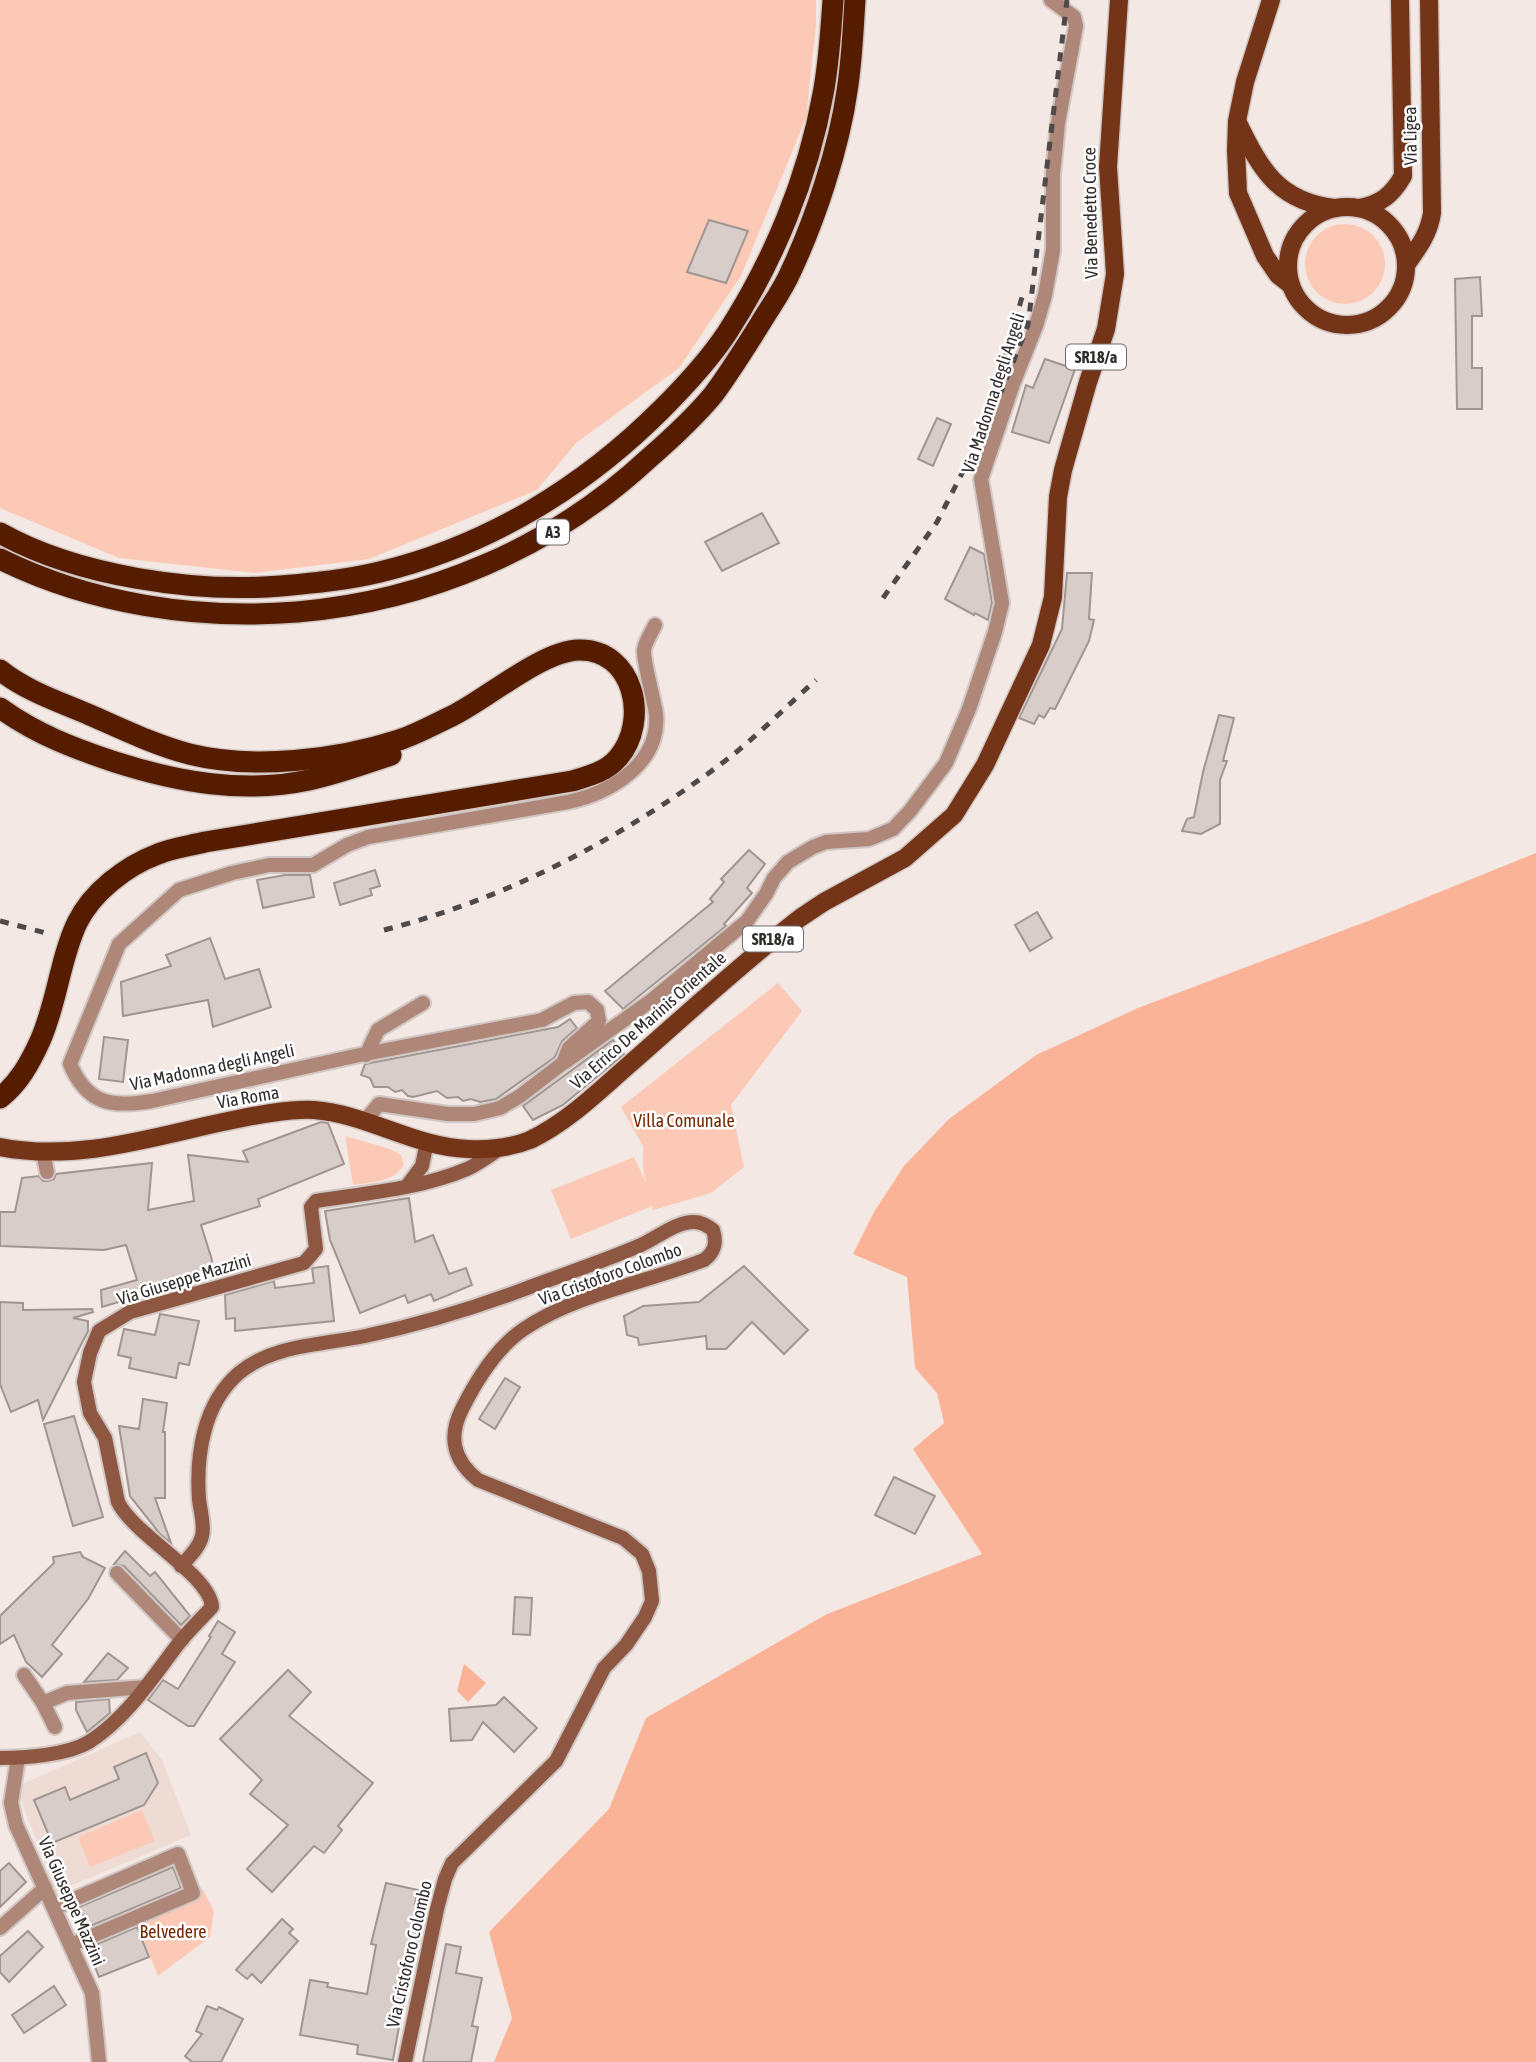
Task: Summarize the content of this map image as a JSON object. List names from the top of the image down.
{
  "streets": {
    "highway": ["A3"],
    "main road": [
      "Via Ligea",
      "Via Benedetto Croce",
      "SR18/a",
      "Via Errico De Marinis Orientale",
      "Via Roma"
    ],
    "street": ["Via Madonna degli Angeli", "Via Cristoforo Colombo", "Via Giuseppe Mazzini"]
  },
  "crossings": [
    ["Via Benedetto Croce", "Via Errico De Marinis Orientale"],
    ["Via Madonna degli Angeli", "Via Roma"],
    ["Via Errico De Marinis Orientale", "Via Roma"],
    ["Via Errico De Marinis Orientale", "Via Giuseppe Mazzini"],
    ["Via Roma", "Via Giuseppe Mazzini"],
    ["Via Cristoforo Colombo", "Via Giuseppe Mazzini"]
  ],
  "parks": ["Villa Comunale", "Belvedere"]
}
